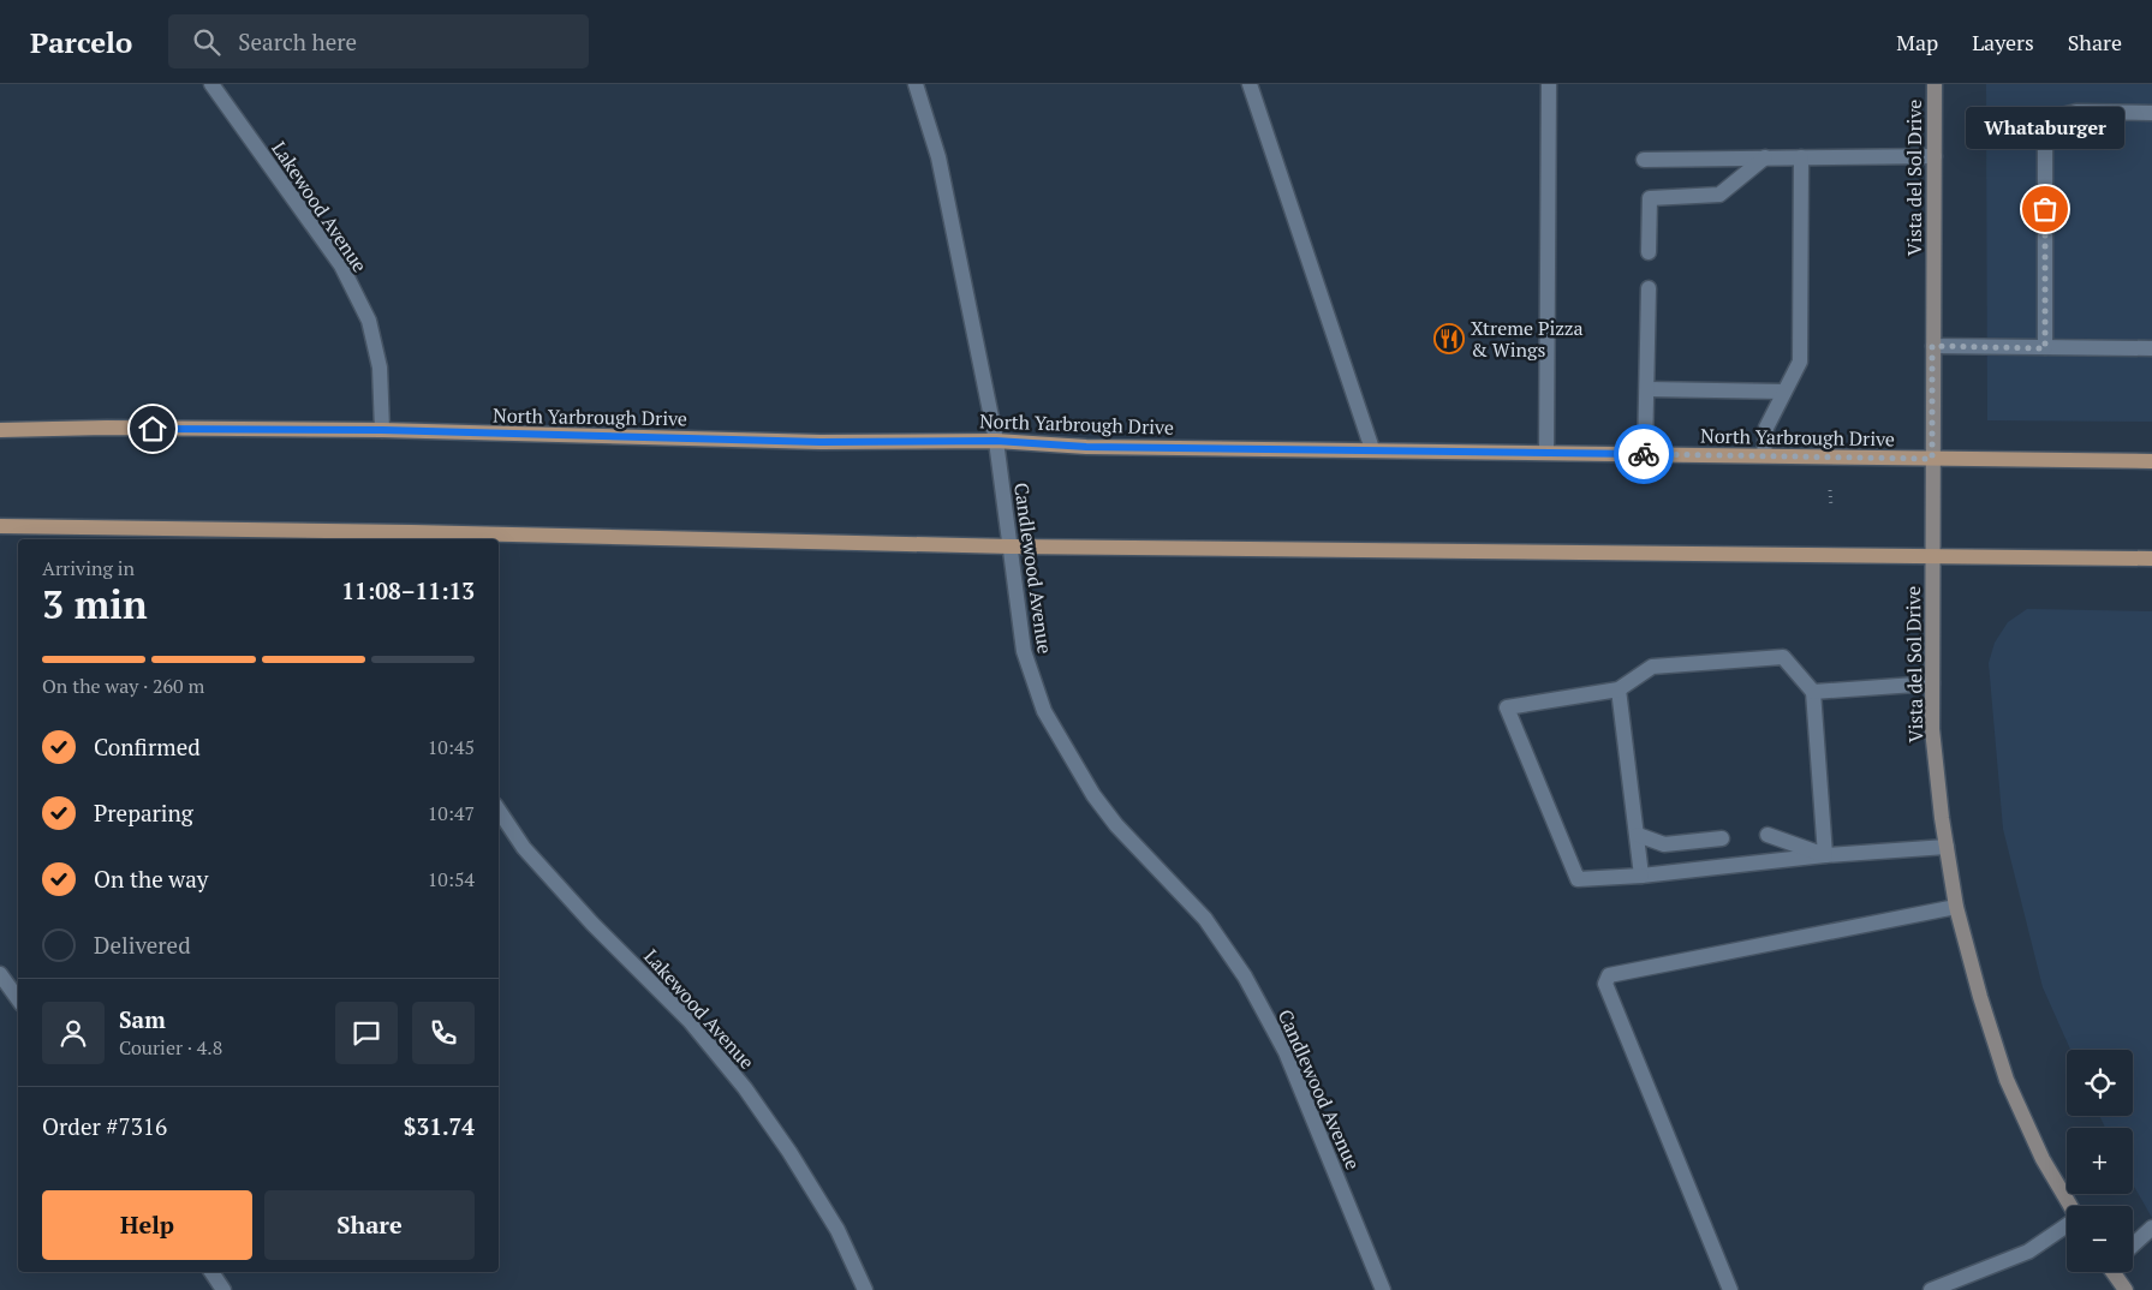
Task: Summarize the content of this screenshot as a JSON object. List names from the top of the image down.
{
  "streets": {
    "main road": ["Vista del Sol Drive", "North Yarbrough Drive"],
    "street": ["Lakewood Avenue", "Candlewood Avenue"]
  },
  "crossings": [
    ["Vista del Sol Drive", "North Yarbrough Drive"],
    ["Lakewood Avenue", "North Yarbrough Drive"],
    ["North Yarbrough Drive", "Candlewood Avenue"]
  ],
  "places": {
    "other": ["Whataburger"],
    "restaurant": ["Xtreme Pizza & Wings"]
  },
  "page": {
    "header": "Parcelo",
    "search": "Search here",
    "nav": ["Map", "Layers", "Share"],
    "bubble": "Whataburger",
    "heading": ["3 min", "Arriving in", "11:08–11:13"],
    "panel": [
      "Sam",
      "Courier · 4.8",
      "Order #7316",
      "$31.74"
    ],
    "bar": "On the way · 260 m",
    "list": [
      ["Confirmed", "10:45"],
      ["Preparing", "10:47"],
      ["On the way", "10:54"],
      "Delivered"
    ],
    "map_buttons": ["+", "−"],
    "buttons": ["Help", "Share"]
  }
}
